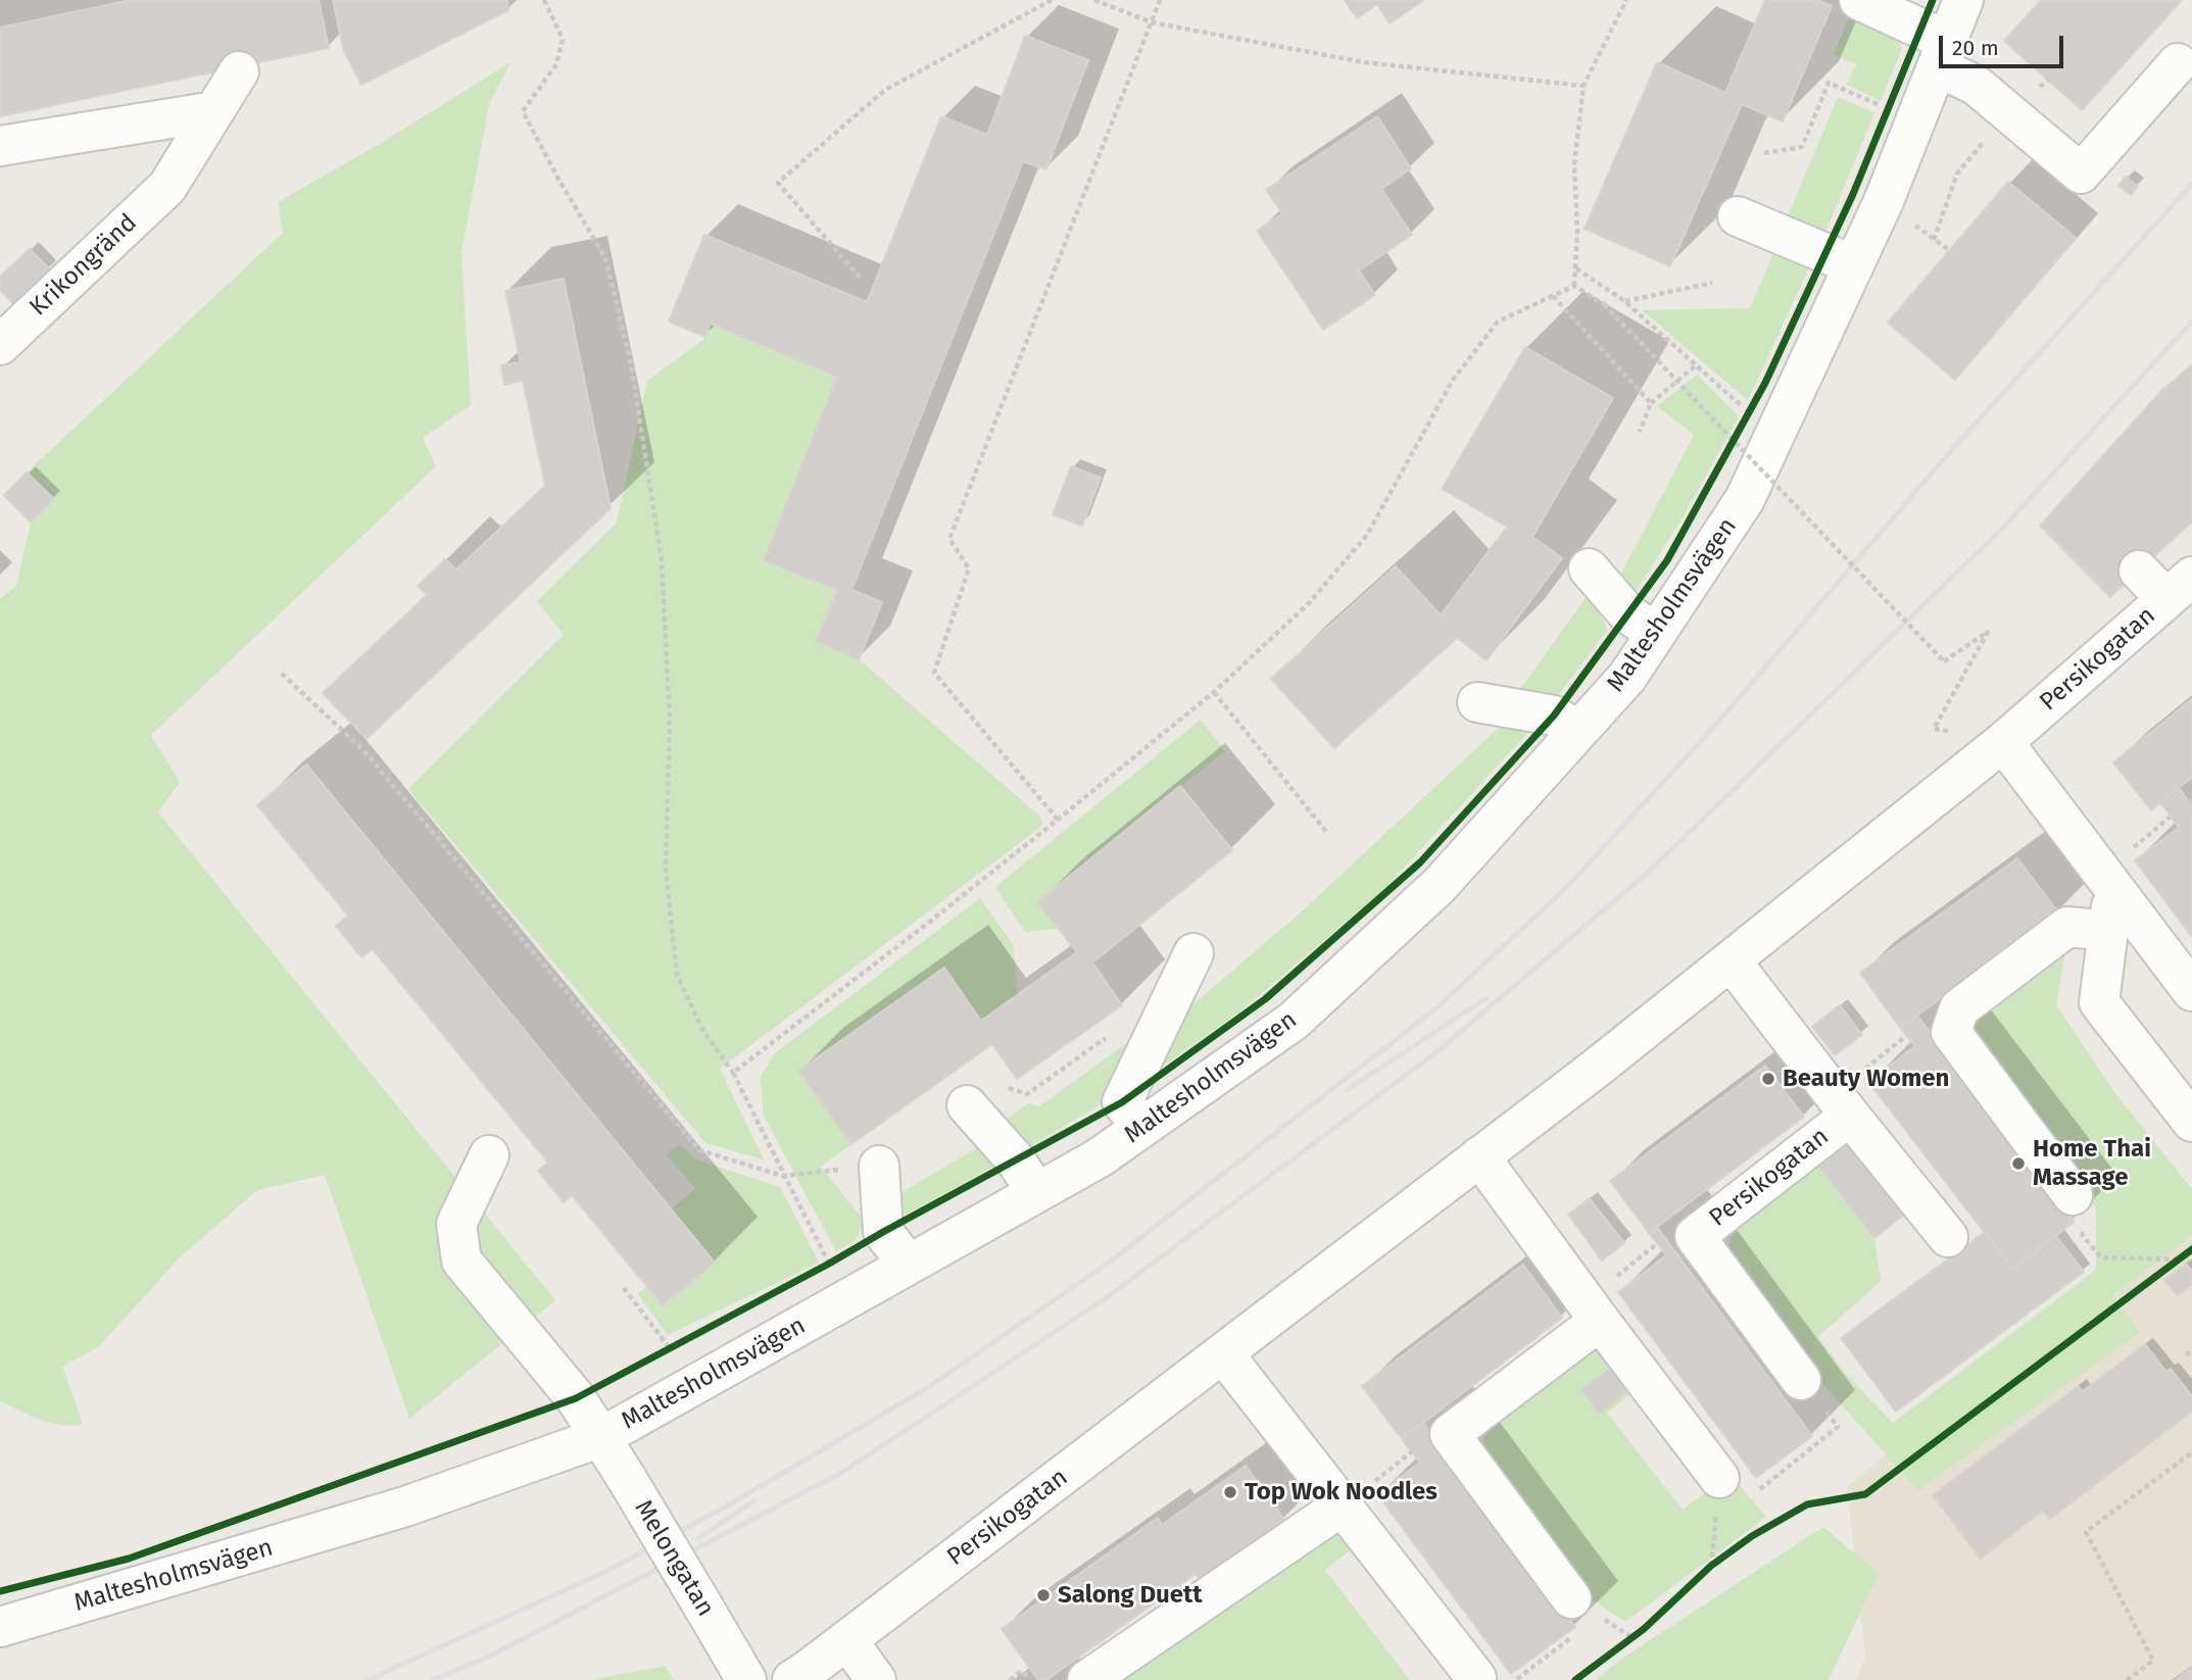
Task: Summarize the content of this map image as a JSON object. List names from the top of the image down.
{
  "streets": {
    "street": [
      "Krikongränd",
      "Maltesholmsvägen",
      "Persikogatan",
      "Melongatan"
    ]
  },
  "crossings": [
    ["Maltesholmsvägen", "Melongatan"]
  ],
  "places": [
    "Beauty Women",
    "Home Thai Massage",
    "Top Wok Noodles",
    "Salong Duett"
  ],
  "scale_bar": "20 m"
}
